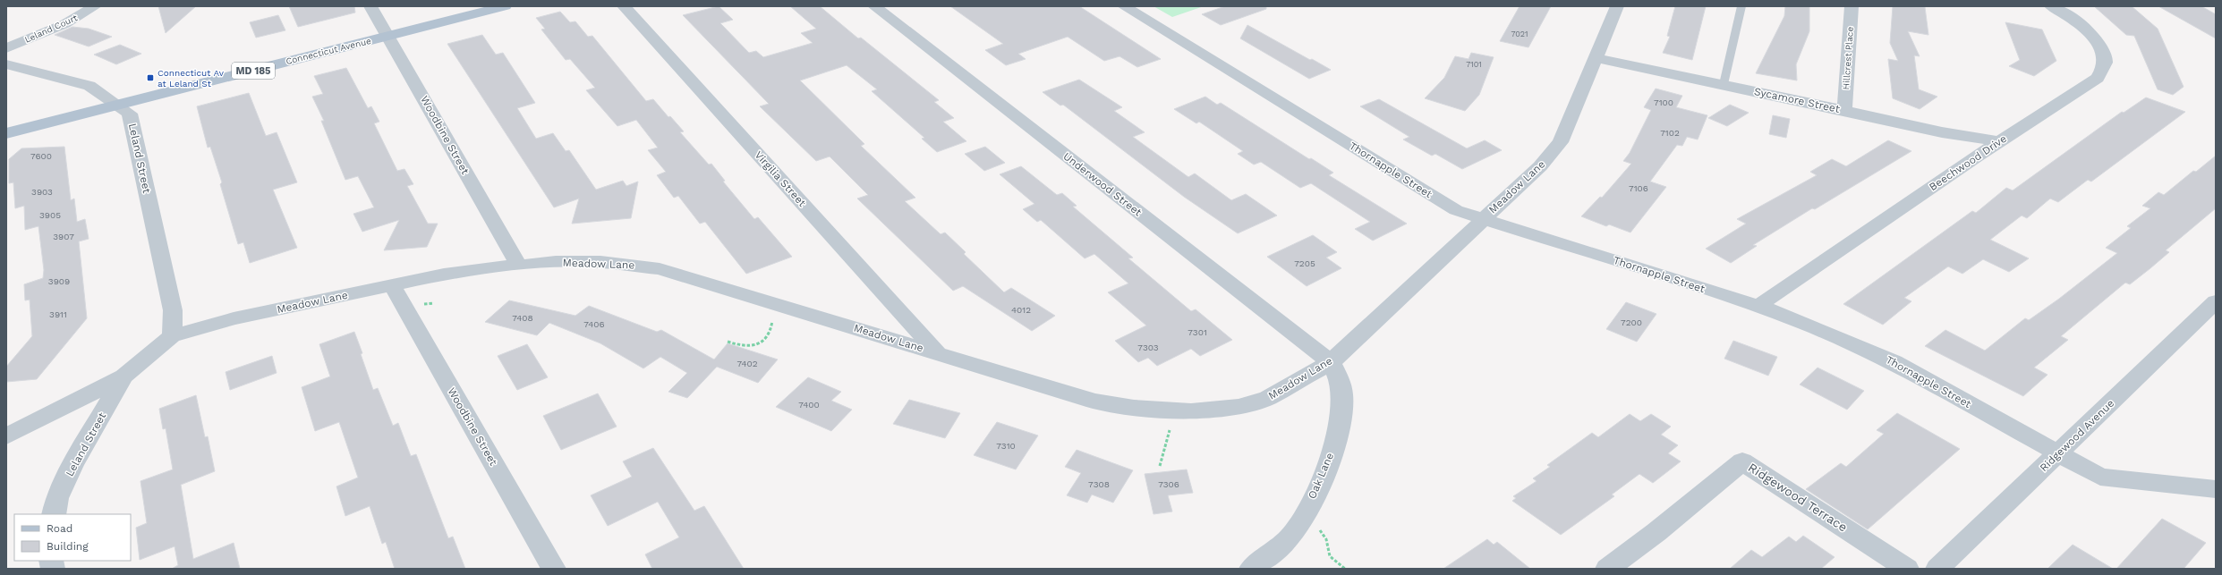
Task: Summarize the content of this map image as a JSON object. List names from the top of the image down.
{
  "streets": {
    "main road": ["Connecticut Avenue", "MD 185"],
    "street": [
      "Leland Court",
      "Hillcrest Place",
      "Sycamore Street",
      "Woodbine Street",
      "Leland Street",
      "Beechwood Drive",
      "Thornapple Street",
      "Virgilia Street",
      "Underwood Street",
      "Meadow Lane",
      "Ridgewood Avenue",
      "Oak Lane",
      "Ridgewood Terrace"
    ]
  },
  "crossings": [
    ["Connecticut Avenue", "Woodbine Street"],
    ["Connecticut Avenue", "Leland Street"],
    ["Hillcrest Place", "Sycamore Street"],
    ["Sycamore Street", "Beechwood Drive"],
    ["Sycamore Street", "Meadow Lane"],
    ["Woodbine Street", "Meadow Lane"],
    ["Leland Street", "Meadow Lane"],
    ["Beechwood Drive", "Thornapple Street"],
    ["Thornapple Street", "Meadow Lane"],
    ["Thornapple Street", "Ridgewood Avenue"],
    ["Virgilia Street", "Meadow Lane"],
    ["Underwood Street", "Meadow Lane"],
    ["Underwood Street", "Oak Lane"],
    ["Meadow Lane", "Oak Lane"]
  ],
  "places": {
    "transit": ["Connecticut Av at Leland St"]
  },
  "house_numbers": [
    "7021",
    "7101",
    "7100",
    "7102",
    "7600",
    "7106",
    "3903",
    "3905",
    "3907",
    "7205",
    "3909",
    "4012",
    "3911",
    "7408",
    "7200",
    "7406",
    "7301",
    "7303",
    "7402",
    "7400",
    "7310",
    "7308",
    "7306"
  ],
  "legend": ["Road", "Building"]
}
